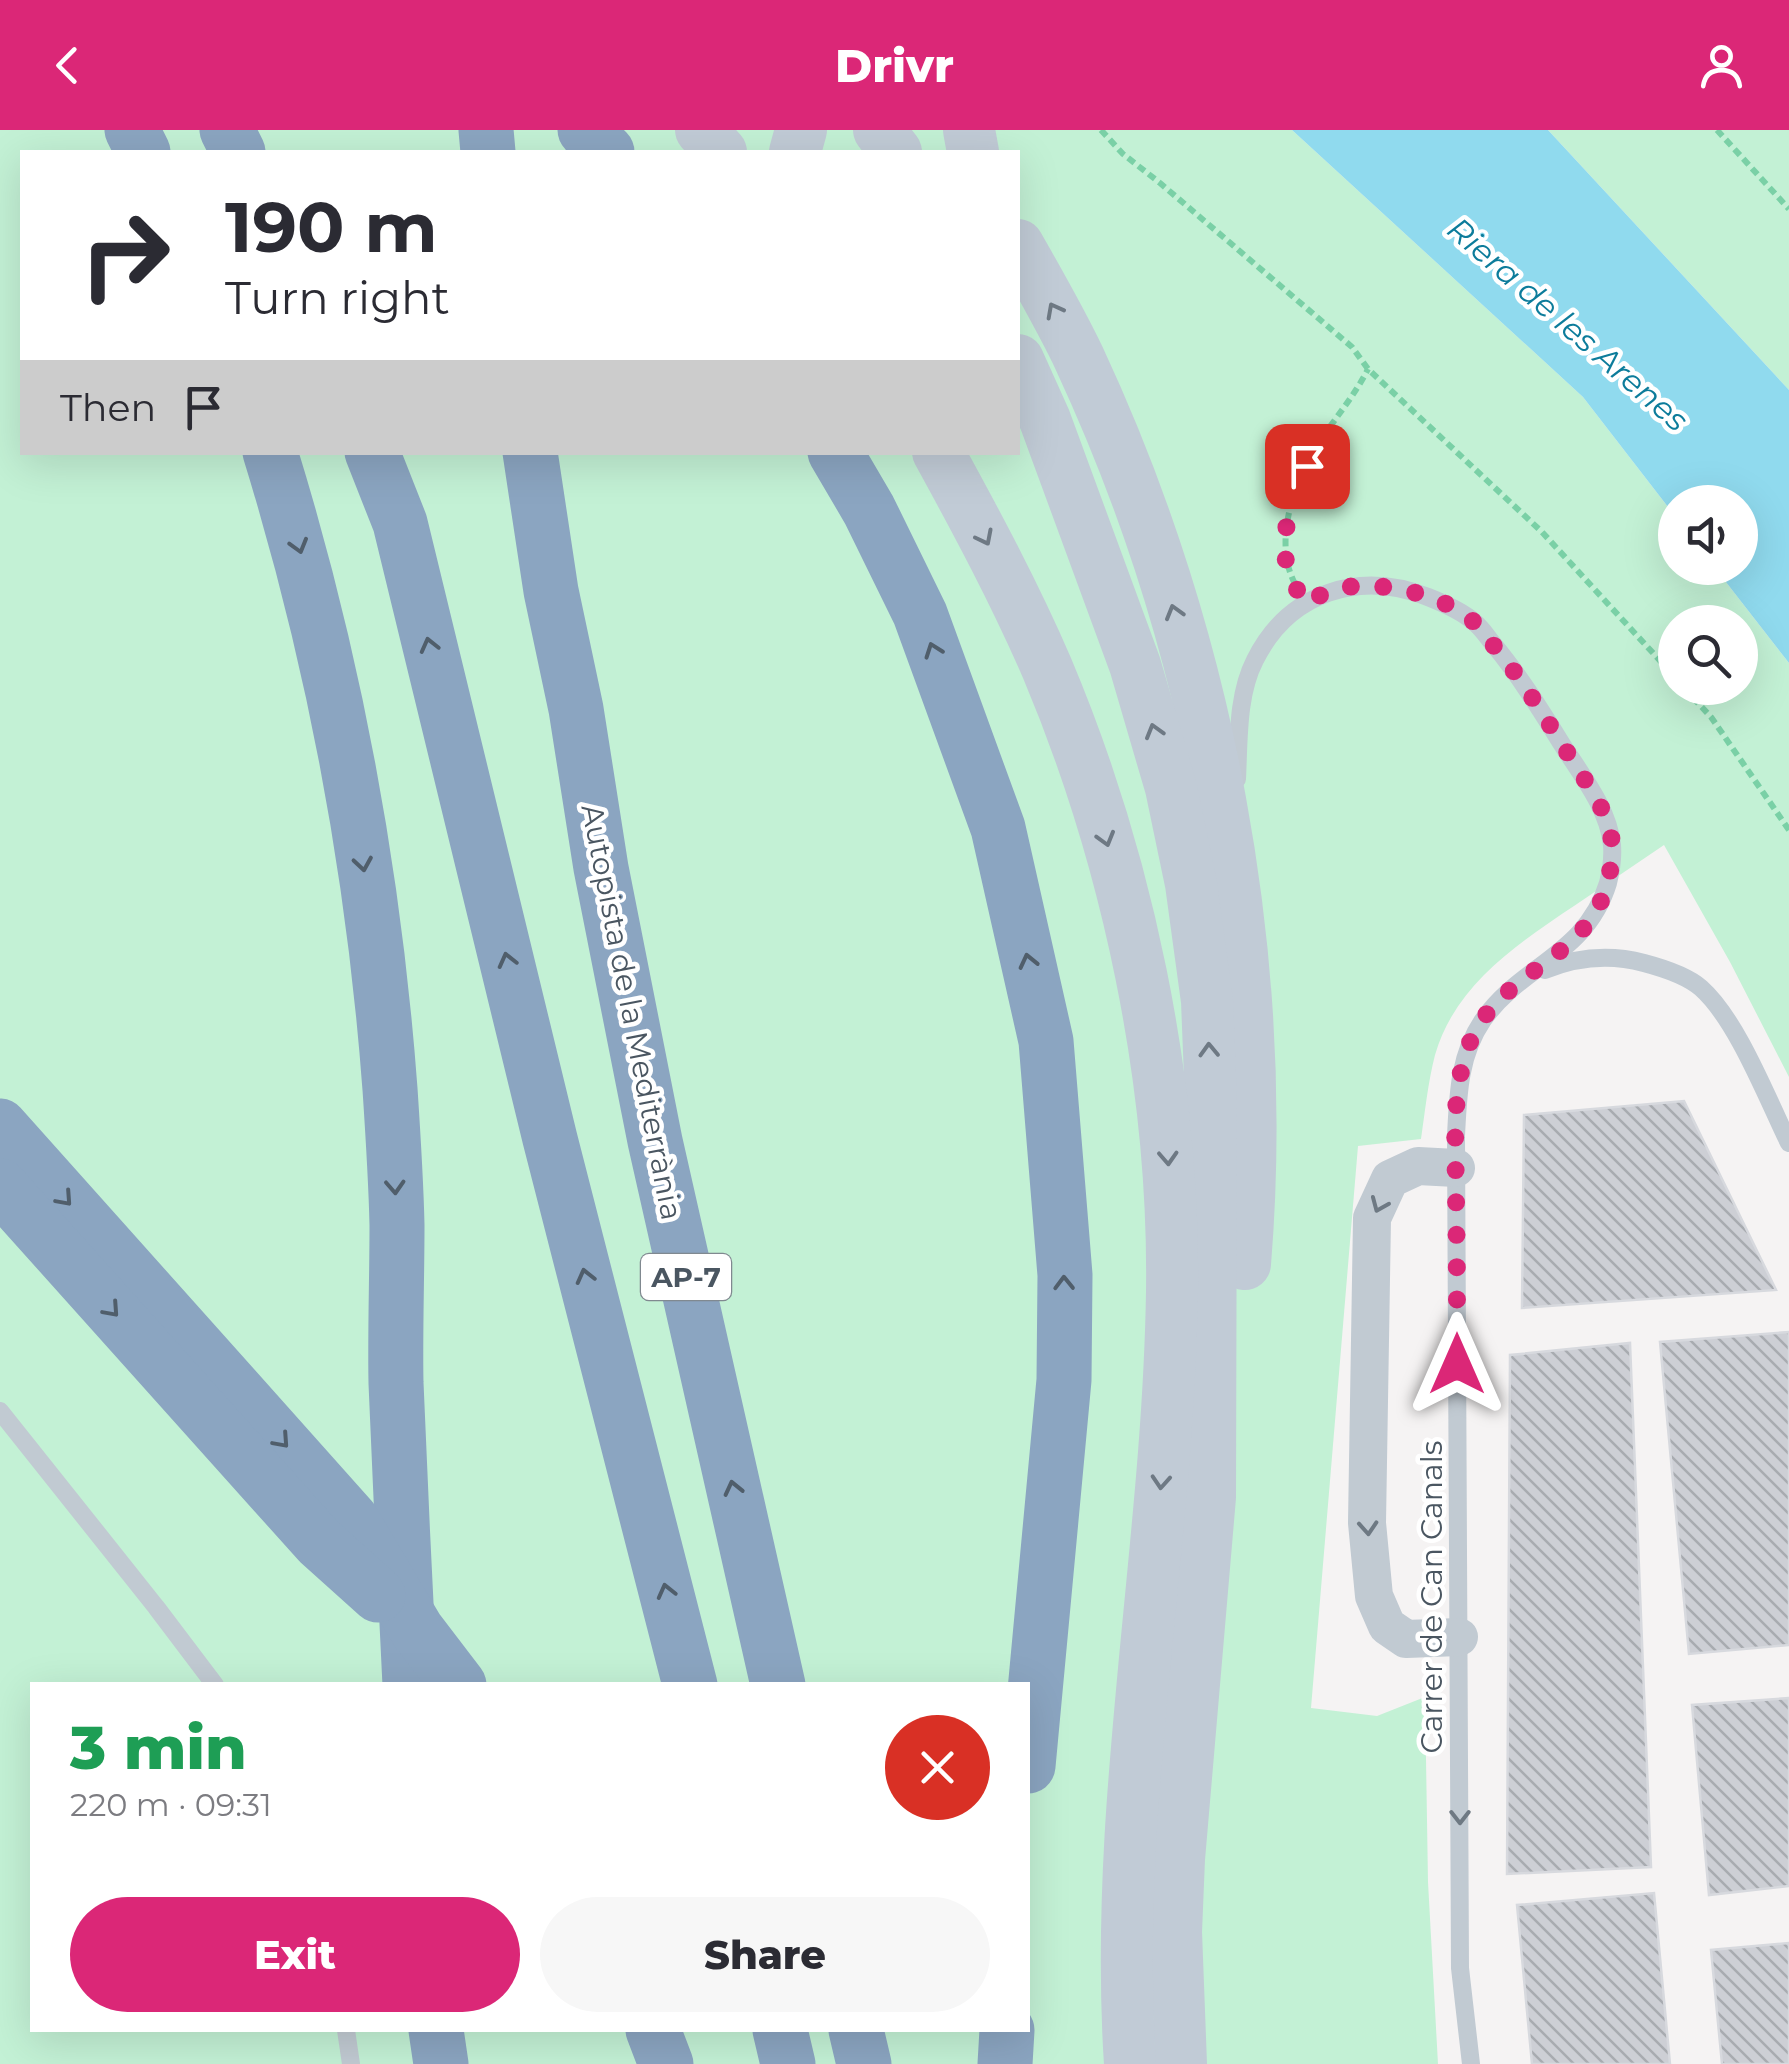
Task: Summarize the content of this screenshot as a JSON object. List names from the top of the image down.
{
  "streets": {
    "highway": ["Autopista de la Mediterrània", "AP-7"],
    "lane": ["Carrer de Can Canals"]
  },
  "water": ["Riera de les Arenes"],
  "page": {
    "header": "Drivr",
    "turn": ["190 m", "Turn right"],
    "then": "Then",
    "heading": ["3 min", "220 m · 09:31"],
    "buttons": ["Exit", "Share"]
  }
}
